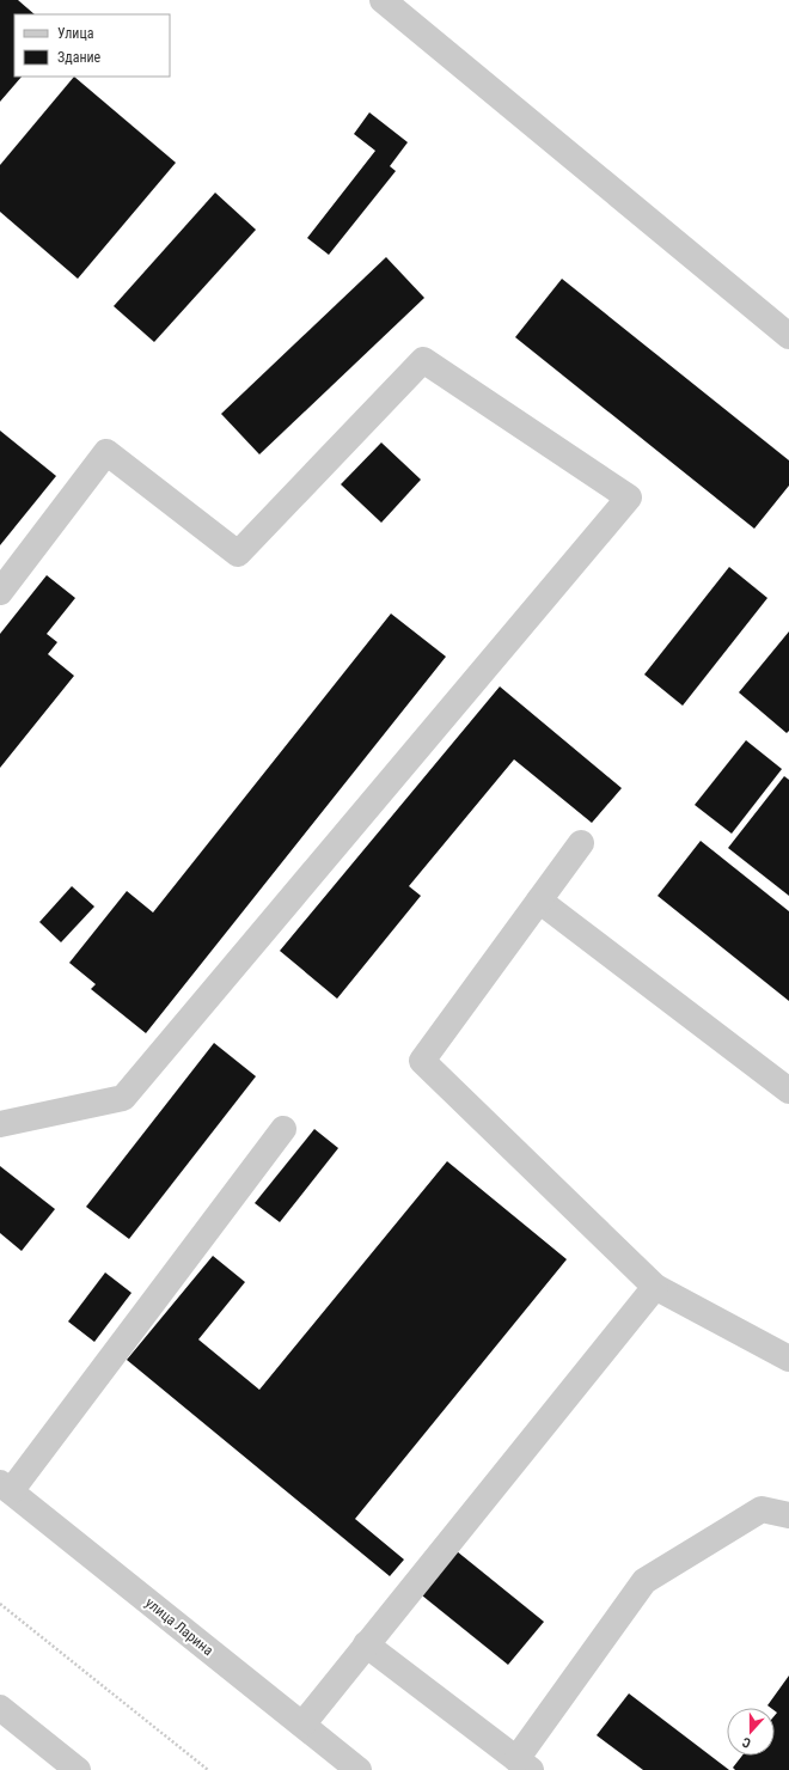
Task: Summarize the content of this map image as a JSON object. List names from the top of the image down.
{
  "streets": {
    "street": ["улица Ларина"]
  },
  "legend": ["Улица", "Здание"],
  "north": "bottom"
}
